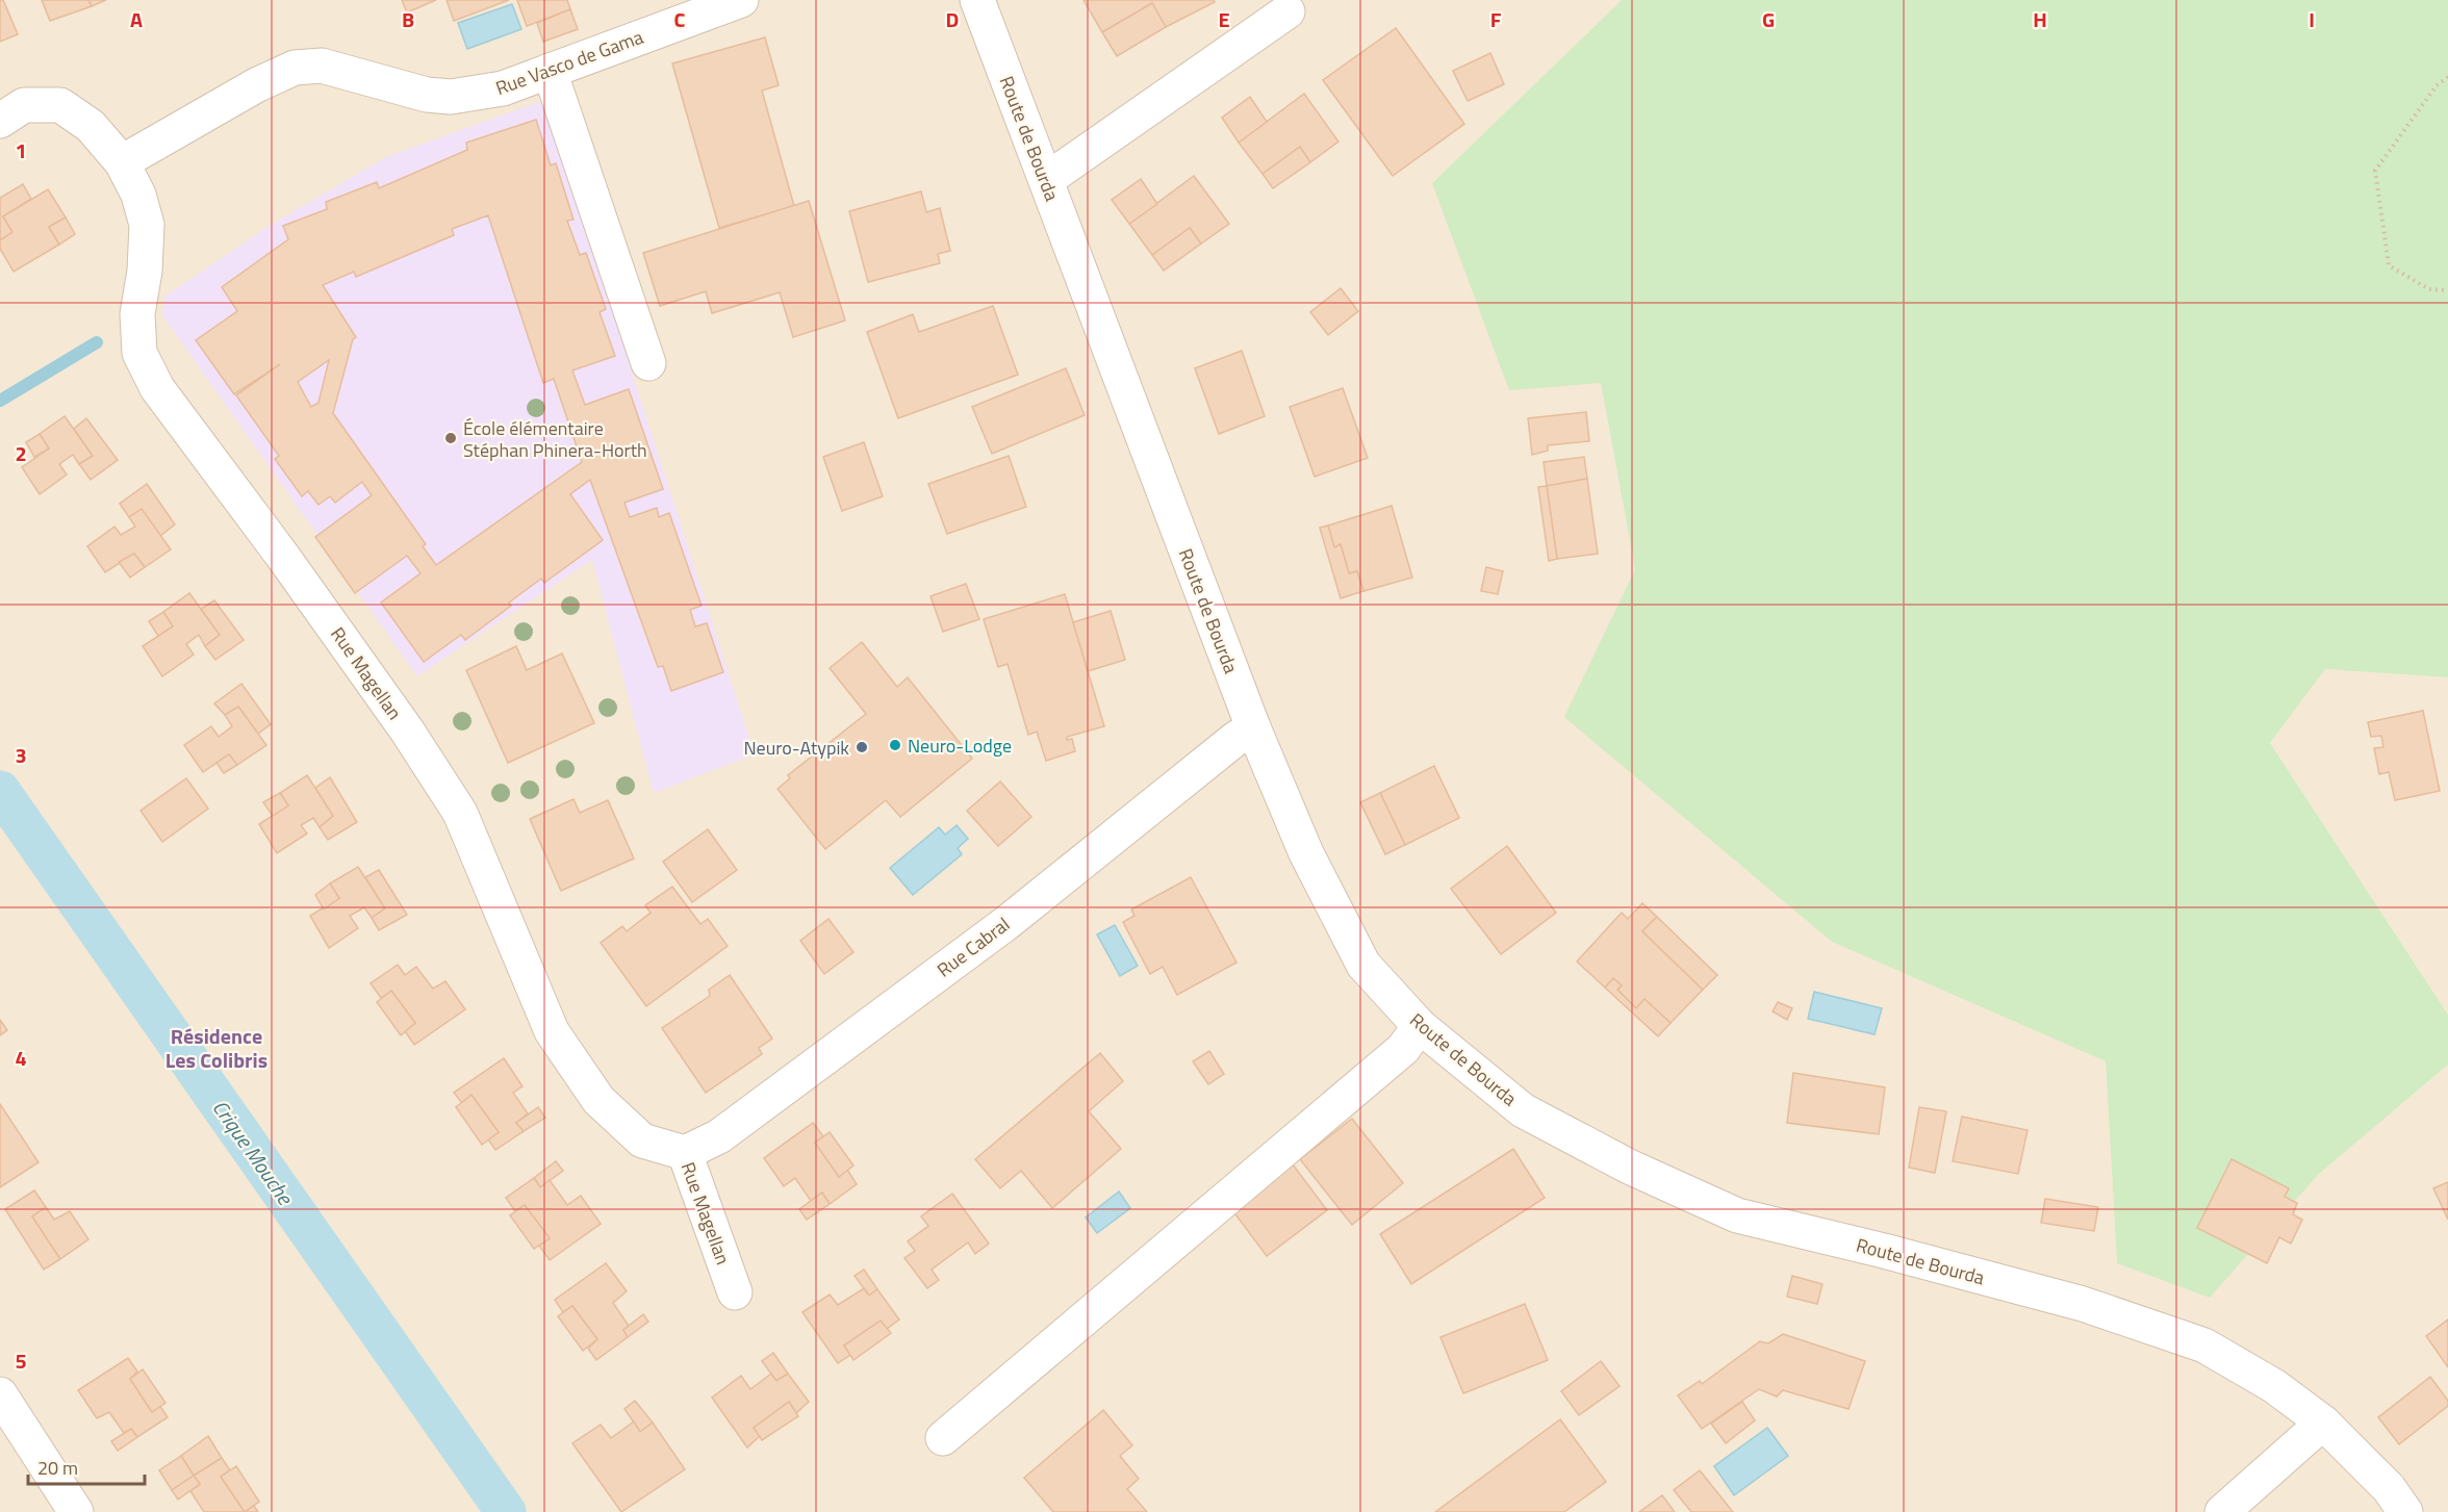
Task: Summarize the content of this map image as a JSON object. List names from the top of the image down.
{
  "streets": {
    "street": [
      "Rue Vasco de Gama",
      "Route de Bourda",
      "Rue Magellan",
      "Rue Cabral"
    ]
  },
  "crossings": [
    ["Rue Vasco de Gama", "Rue Magellan"],
    ["Route de Bourda", "Rue Cabral"],
    ["Rue Magellan", "Rue Cabral"]
  ],
  "districts": ["Résidence Les Colibris"],
  "water": ["Crique Mouche"],
  "places": ["École élémentaire Stéphan Phinera-Horth", "Neuro-Lodge", "Neuro-Atypik"],
  "scale_bar": "20 m",
  "grid": {
    "columns": [
      "A",
      "B",
      "C",
      "D",
      "E",
      "F",
      "G",
      "H",
      "I"
    ],
    "rows": [
      "1",
      "2",
      "3",
      "4",
      "5"
    ]
  }
}
